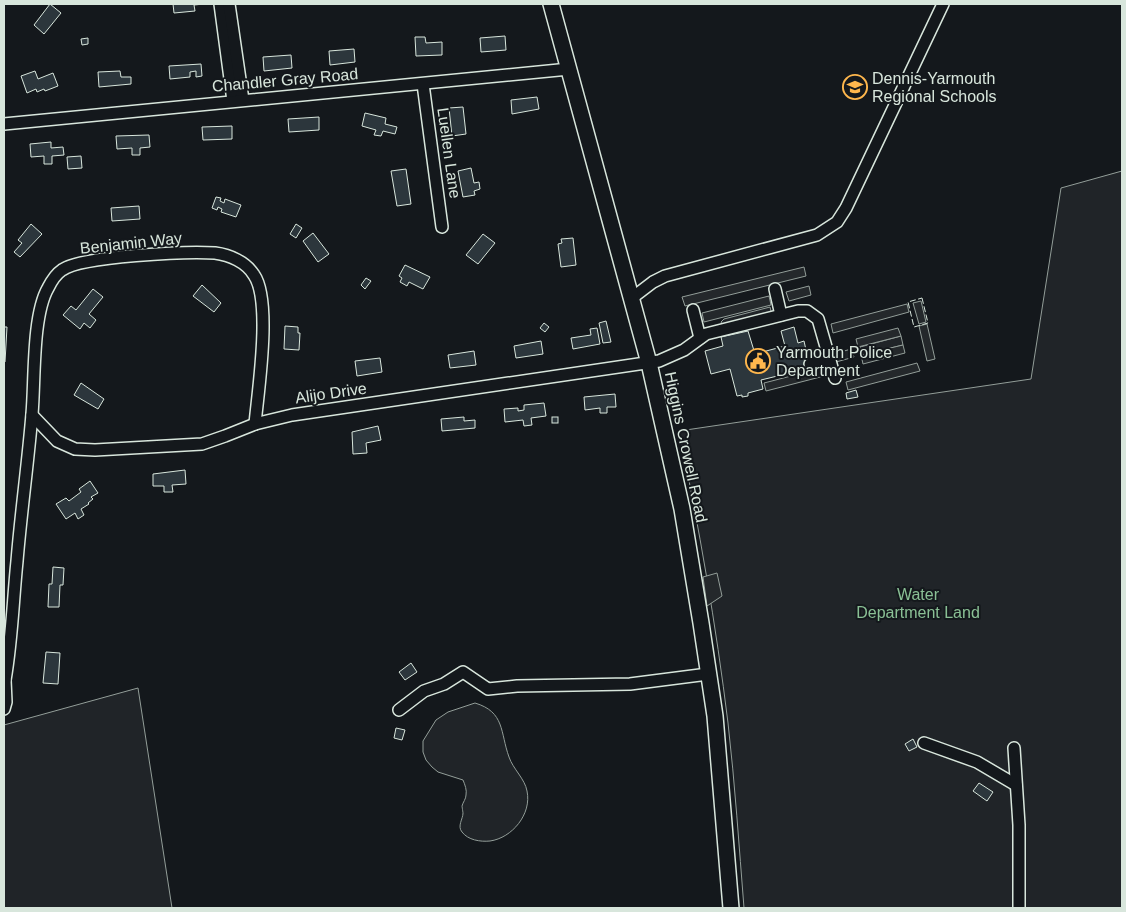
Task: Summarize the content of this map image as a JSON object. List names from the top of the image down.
{
  "streets": {
    "main road": ["Higgins Crowell Road"],
    "street": [
      "Chandler Gray Road",
      "Luellen Lane",
      "Benjamin Way",
      "Alijo Drive"
    ]
  },
  "crossings": [
    ["Chandler Gray Road", "Luellen Lane"],
    ["Chandler Gray Road", "Higgins Crowell Road"],
    ["Benjamin Way", "Alijo Drive"],
    ["Alijo Drive", "Higgins Crowell Road"]
  ],
  "parks": ["Water Department Land"],
  "places": {
    "school or university": ["Dennis-Yarmouth Regional Schools"],
    "public building": ["Yarmouth Police Department"]
  }
}
